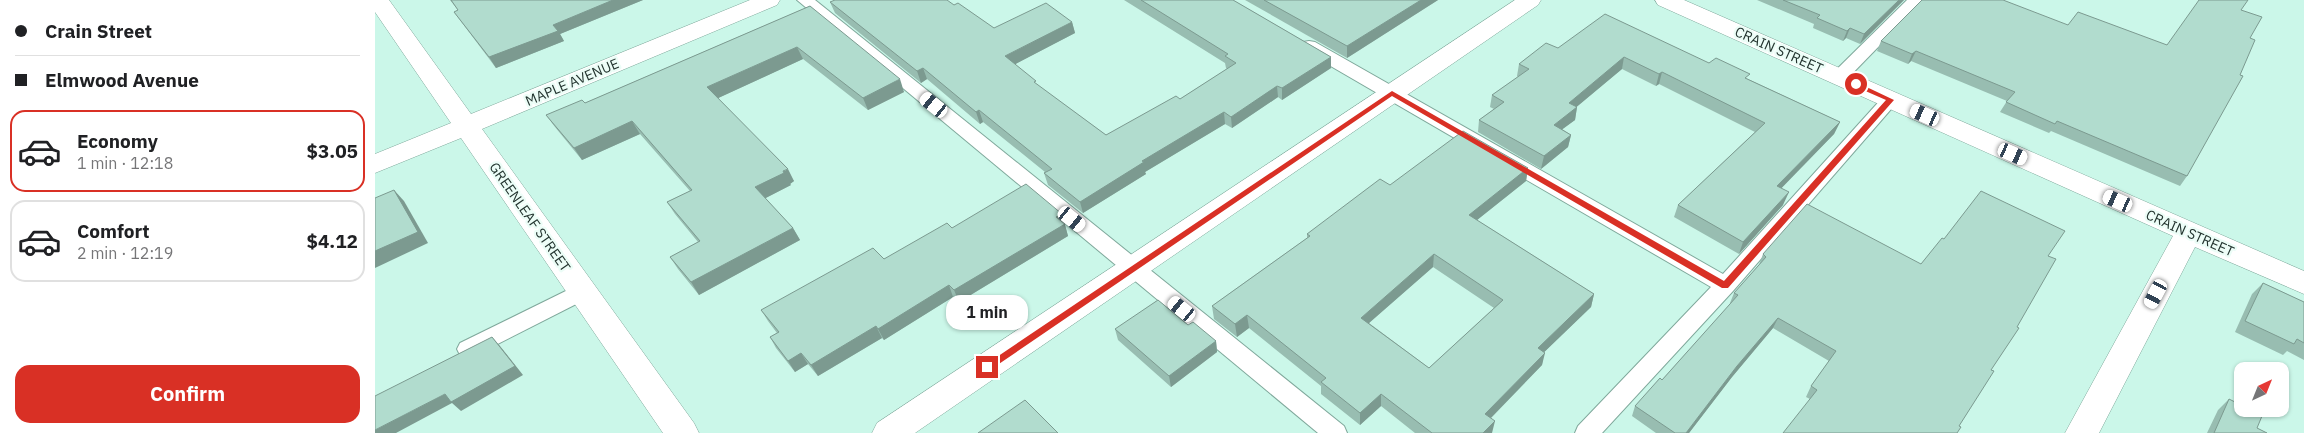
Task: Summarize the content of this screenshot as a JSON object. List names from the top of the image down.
{
  "streets": {
    "street": ["CRAIN STREET", "MAPLE AVENUE", "GREENLEAF STREET"]
  },
  "crossings": [
    ["MAPLE AVENUE", "GREENLEAF STREET"]
  ],
  "north": "top right",
  "page": {
    "banner": ["Crain Street", "Elmwood Avenue"],
    "list": [
      {
        "name": "Economy",
        "note": "1 min · 12:18",
        "value": "$3.05"
      },
      {
        "name": "Comfort",
        "note": "2 min · 12:19",
        "value": "$4.12"
      }
    ],
    "bubble": "1 min",
    "buttons": "Confirm"
  }
}
